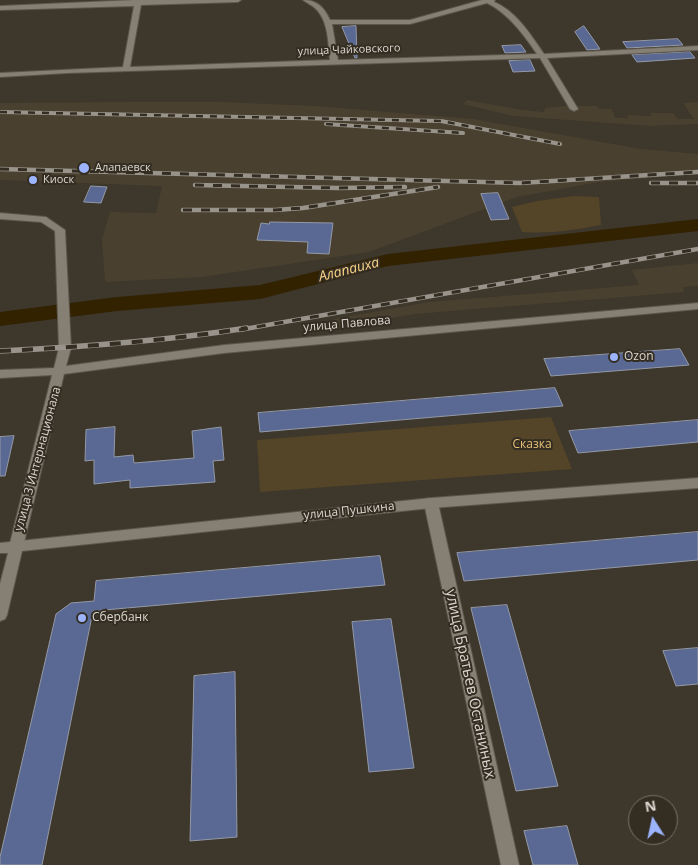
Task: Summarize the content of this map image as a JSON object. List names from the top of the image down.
{
  "streets": {
    "street": [
      "улица Чайковского",
      "улица Павлова",
      "улица 3 Интернационала",
      "улица Пушкина",
      "улица Братьев Останиных"
    ]
  },
  "crossings": [
    ["улица Павлова", "улица 3 Интернационала"],
    ["улица 3 Интернационала", "улица Пушкина"],
    ["улица Пушкина", "улица Братьев Останиных"]
  ],
  "water": ["Алапаиха"],
  "parks": ["Сказка"],
  "places": [
    "Алапаевск",
    "Киоск",
    "Ozon",
    "Сбербанк"
  ],
  "north": "top"
}
